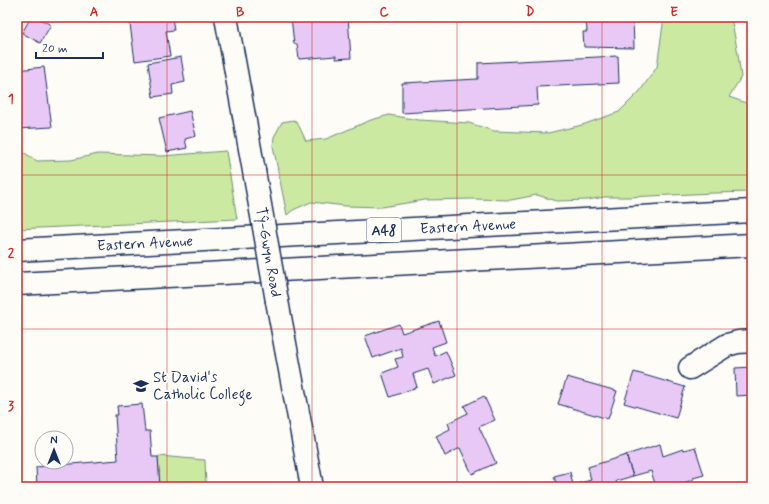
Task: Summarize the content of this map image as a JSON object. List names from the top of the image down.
{
  "streets": {
    "main road": ["Eastern Avenue", "A48", "Tŷ-Gwyn Road"]
  },
  "places": {
    "school or university": ["St David's Catholic College"]
  },
  "scale_bar": "20 m",
  "north": "top",
  "grid": {
    "columns": [
      "A",
      "B",
      "C",
      "D",
      "E"
    ],
    "rows": ["1", "2", "3"]
  }
}
